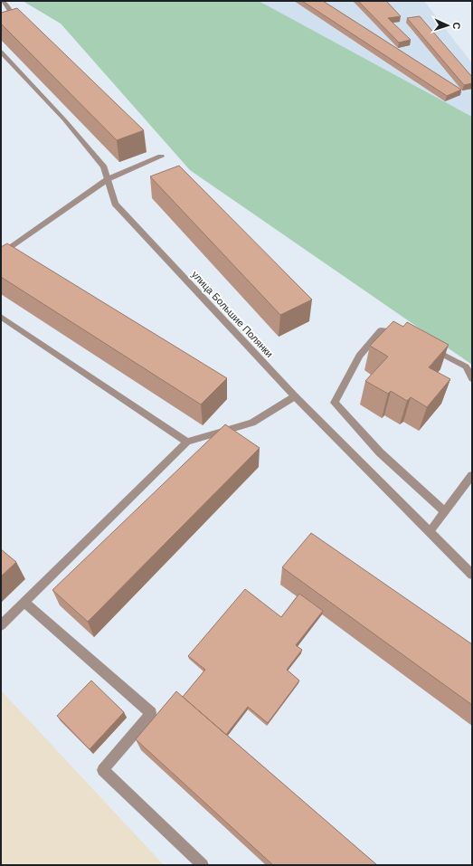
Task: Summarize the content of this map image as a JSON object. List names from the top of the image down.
{
  "streets": {
    "street": ["улица Большие Полянки"]
  },
  "north": "right"
}
